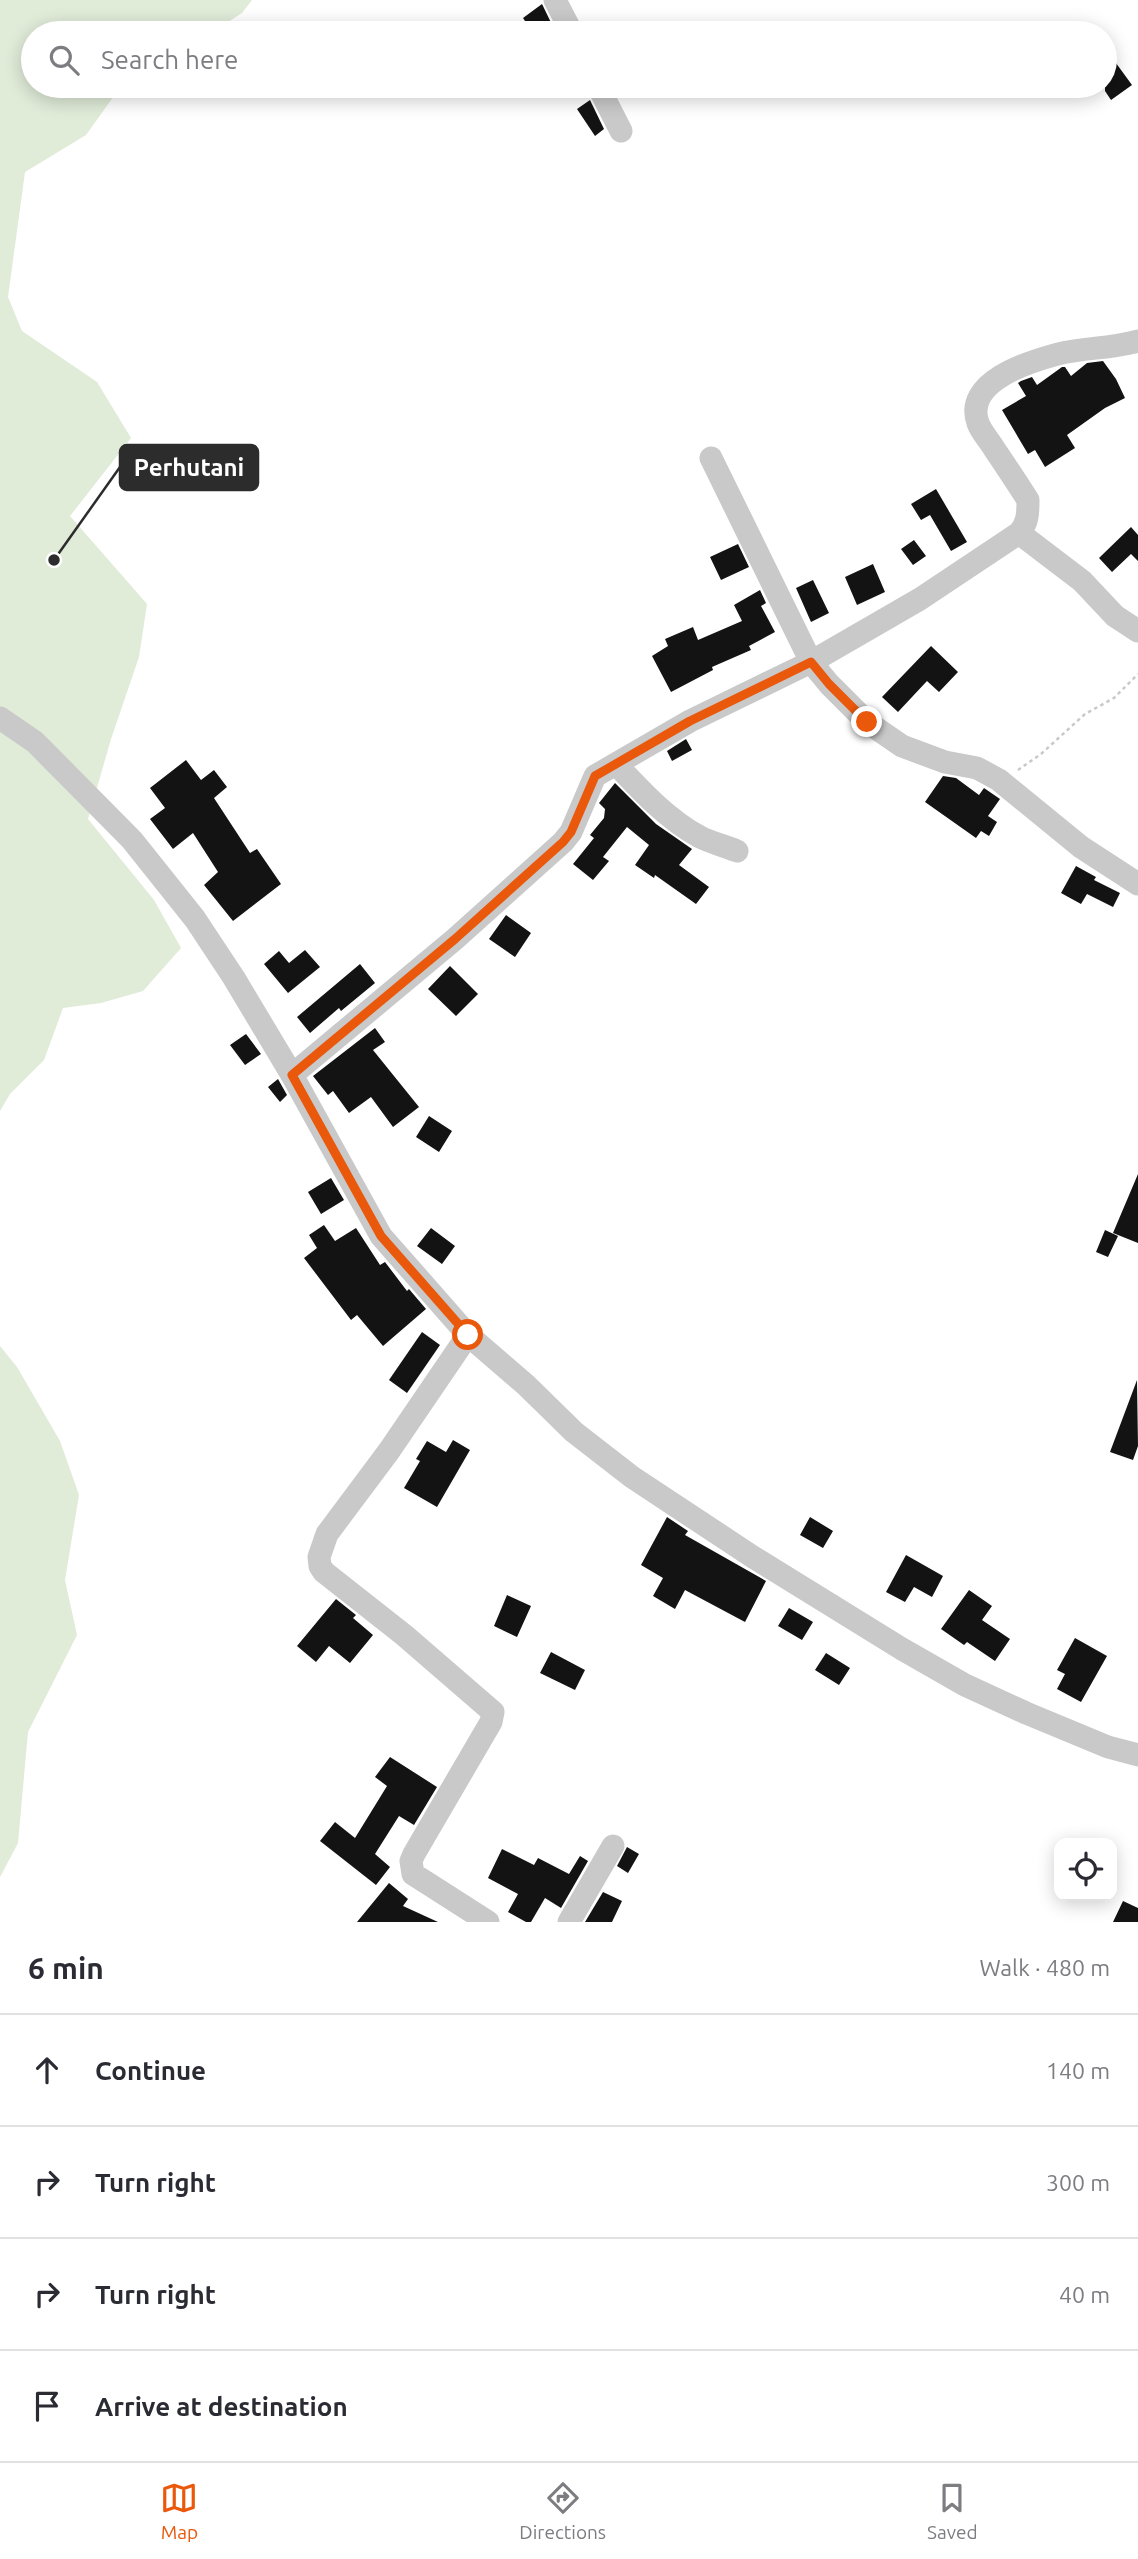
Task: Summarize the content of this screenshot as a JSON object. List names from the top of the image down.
{
  "places": ["Perhutani"],
  "page": {
    "search": "Search here",
    "heading": ["6 min", "Walk · 480 m"],
    "list": [
      ["Continue", "140 m"],
      ["Turn right", "300 m"],
      ["Turn right", "40 m"],
      "Arrive at destination"
    ],
    "nav": ["Map", "Directions", "Saved"]
  }
}
